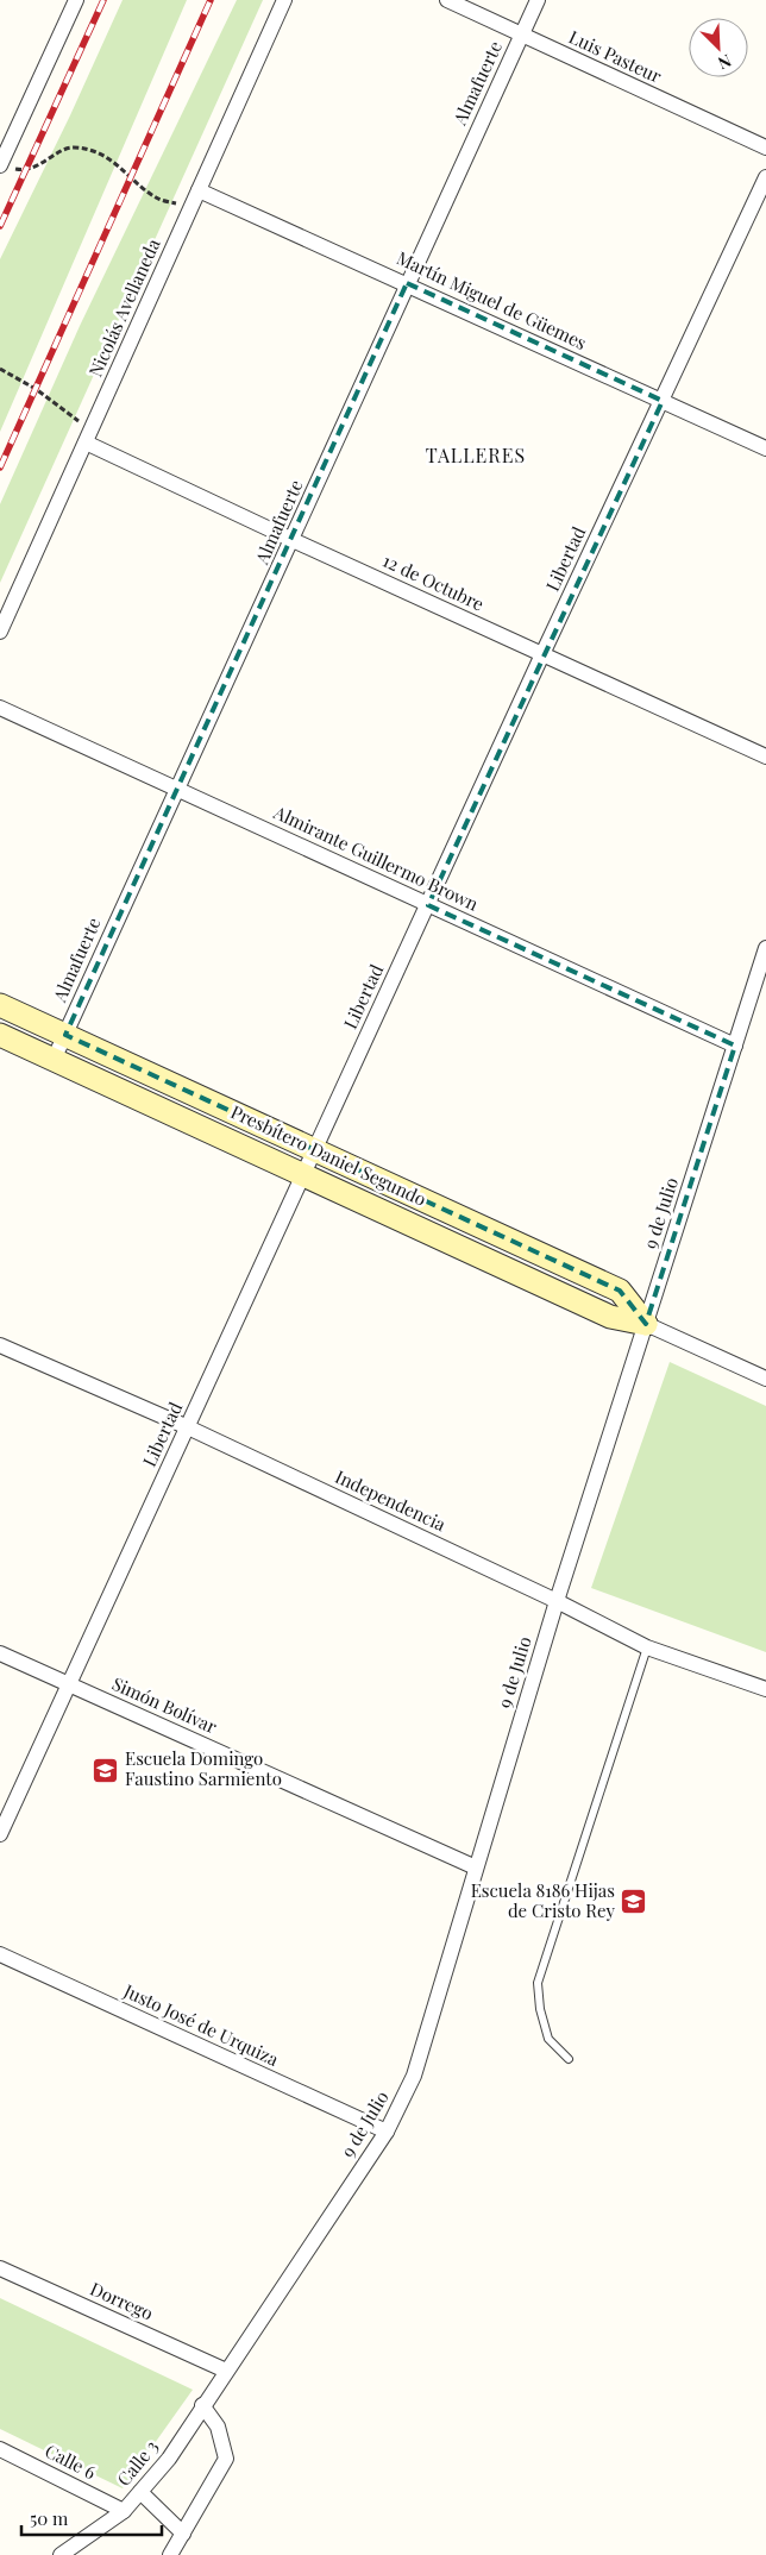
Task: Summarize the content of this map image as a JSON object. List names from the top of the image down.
{
  "streets": {
    "main road": ["Presbítero Daniel Segundo"],
    "street": [
      "Luis Pasteur",
      "Almafuerte",
      "Martín Miguel de Güemes",
      "Nicolás Avellaneda",
      "Libertad",
      "12 de Octubre",
      "Almirante Guillermo Brown",
      "9 de Julio",
      "Independencia",
      "Simón Bolívar",
      "Justo José de Urquiza",
      "Dorrego",
      "Calle 6",
      "Calle 3"
    ]
  },
  "crossings": [
    ["Luis Pasteur", "Almafuerte"],
    ["Almafuerte", "Martín Miguel de Güemes"],
    ["Almafuerte", "12 de Octubre"],
    ["Almafuerte", "Almirante Guillermo Brown"],
    ["Almafuerte", "Presbítero Daniel Segundo"],
    ["Martín Miguel de Güemes", "Nicolás Avellaneda"],
    ["Martín Miguel de Güemes", "Libertad"],
    ["Nicolás Avellaneda", "12 de Octubre"],
    ["Libertad", "12 de Octubre"],
    ["Libertad", "Almirante Guillermo Brown"],
    ["Libertad", "Presbítero Daniel Segundo"],
    ["Libertad", "Independencia"],
    ["Libertad", "Simón Bolívar"],
    ["Almirante Guillermo Brown", "9 de Julio"],
    ["Presbítero Daniel Segundo", "9 de Julio"],
    ["9 de Julio", "Independencia"],
    ["9 de Julio", "Simón Bolívar"],
    ["9 de Julio", "Justo José de Urquiza"],
    ["9 de Julio", "Dorrego"],
    ["9 de Julio", "Calle 3"],
    ["Calle 6", "Calle 3"]
  ],
  "districts": ["TALLERES"],
  "places": {
    "school or university": ["Escuela Domingo Faustino Sarmiento", "Escuela 8186 Hijas de Cristo Rey"]
  },
  "scale_bar": "50 m",
  "north": "bottom right"
}
